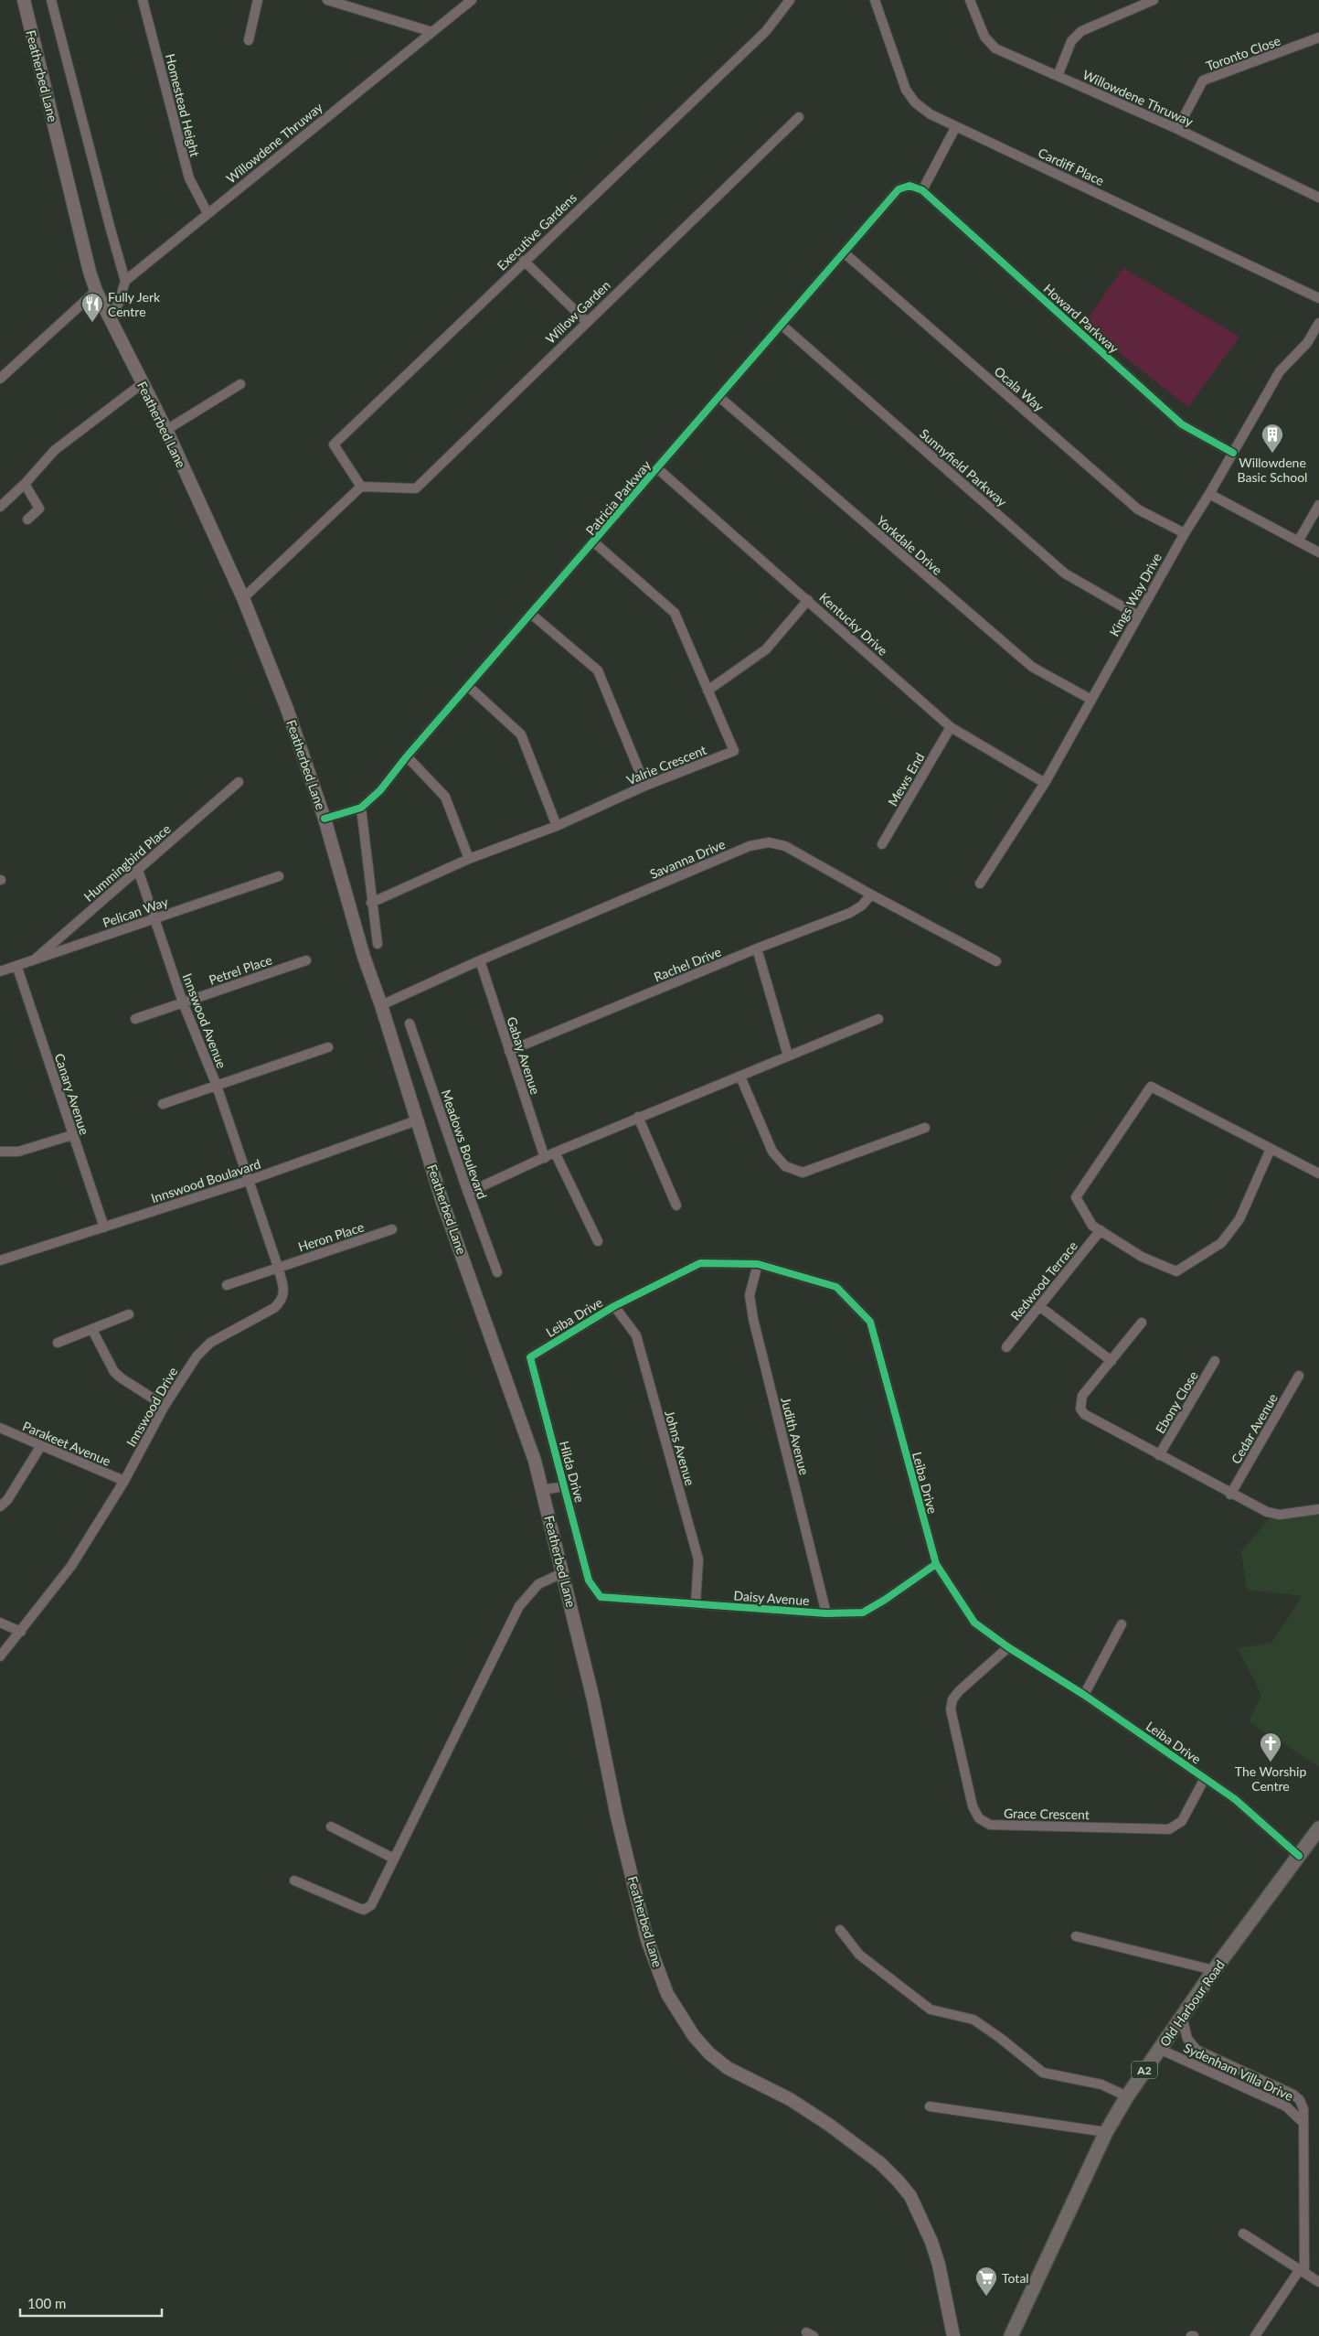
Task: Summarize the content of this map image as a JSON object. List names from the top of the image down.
{
  "streets": {
    "main road": ["Featherbed Lane", "Old Harbour Road", "A2"],
    "street": [
      "Toronto Close",
      "Willowdene Thruway",
      "Homestead Height",
      "Cardiff Place",
      "Executive Gardens",
      "Willow Garden",
      "Howard Parkway",
      "Ocala Way",
      "Sunnyfield Parkway",
      "Patricia Parkway",
      "Yorkdale Drive",
      "Kings Way Drive",
      "Kentucky Drive",
      "Valrie Crescent",
      "Mews End",
      "Savanna Drive",
      "Hummingbird Place",
      "Pelican Way",
      "Rachel Drive",
      "Petrel Place",
      "Innswood Avenue",
      "Gabay Avenue",
      "Canary Avenue",
      "Meadows Boulevard",
      "Innswood Boulavard",
      "Heron Place",
      "Redwood Terrace",
      "Leiba Drive",
      "Ebony Close",
      "Innswood Drive",
      "Cedar Avenue",
      "Judith Avenue",
      "Parakeet Avenue",
      "Johns Avenue",
      "Hilda Drive",
      "Daisy Avenue",
      "Grace Crescent",
      "Sydenham Villa Drive"
    ]
  },
  "crossings": [
    ["Toronto Close", "Willowdene Thruway"],
    ["Featherbed Lane", "Patricia Parkway"],
    ["Featherbed Lane", "Savanna Drive"],
    ["Featherbed Lane", "Innswood Boulavard"],
    ["Willowdene Thruway", "Homestead Height"],
    ["Executive Gardens", "Willow Garden"],
    ["Howard Parkway", "Patricia Parkway"],
    ["Howard Parkway", "Kings Way Drive"],
    ["Ocala Way", "Patricia Parkway"],
    ["Ocala Way", "Kings Way Drive"],
    ["Sunnyfield Parkway", "Patricia Parkway"],
    ["Sunnyfield Parkway", "Kings Way Drive"],
    ["Patricia Parkway", "Yorkdale Drive"],
    ["Patricia Parkway", "Kentucky Drive"],
    ["Patricia Parkway", "Valrie Crescent"],
    ["Yorkdale Drive", "Kings Way Drive"],
    ["Kings Way Drive", "Kentucky Drive"],
    ["Kentucky Drive", "Mews End"],
    ["Savanna Drive", "Rachel Drive"],
    ["Savanna Drive", "Gabay Avenue"],
    ["Hummingbird Place", "Pelican Way"],
    ["Hummingbird Place", "Innswood Avenue"],
    ["Pelican Way", "Innswood Avenue"],
    ["Pelican Way", "Canary Avenue"],
    ["Rachel Drive", "Gabay Avenue"],
    ["Petrel Place", "Innswood Avenue"],
    ["Innswood Avenue", "Innswood Boulavard"],
    ["Innswood Avenue", "Innswood Drive"],
    ["Canary Avenue", "Innswood Boulavard"],
    ["Innswood Boulavard", "Innswood Drive"],
    ["Heron Place", "Innswood Drive"],
    ["Leiba Drive", "Judith Avenue"],
    ["Leiba Drive", "Johns Avenue"],
    ["Leiba Drive", "Hilda Drive"],
    ["Leiba Drive", "Daisy Avenue"],
    ["Leiba Drive", "Grace Crescent"],
    ["Leiba Drive", "Old Harbour Road"],
    ["Innswood Drive", "Parakeet Avenue"],
    ["Judith Avenue", "Daisy Avenue"],
    ["Johns Avenue", "Daisy Avenue"],
    ["Hilda Drive", "Daisy Avenue"],
    ["Old Harbour Road", "Sydenham Villa Drive"]
  ],
  "places": {
    "restaurant": ["Fully Jerk Centre"],
    "building": ["Willowdene Basic School"],
    "church": ["The Worship Centre"],
    "supermarket": ["Total"]
  },
  "scale_bar": "100 m"
}
